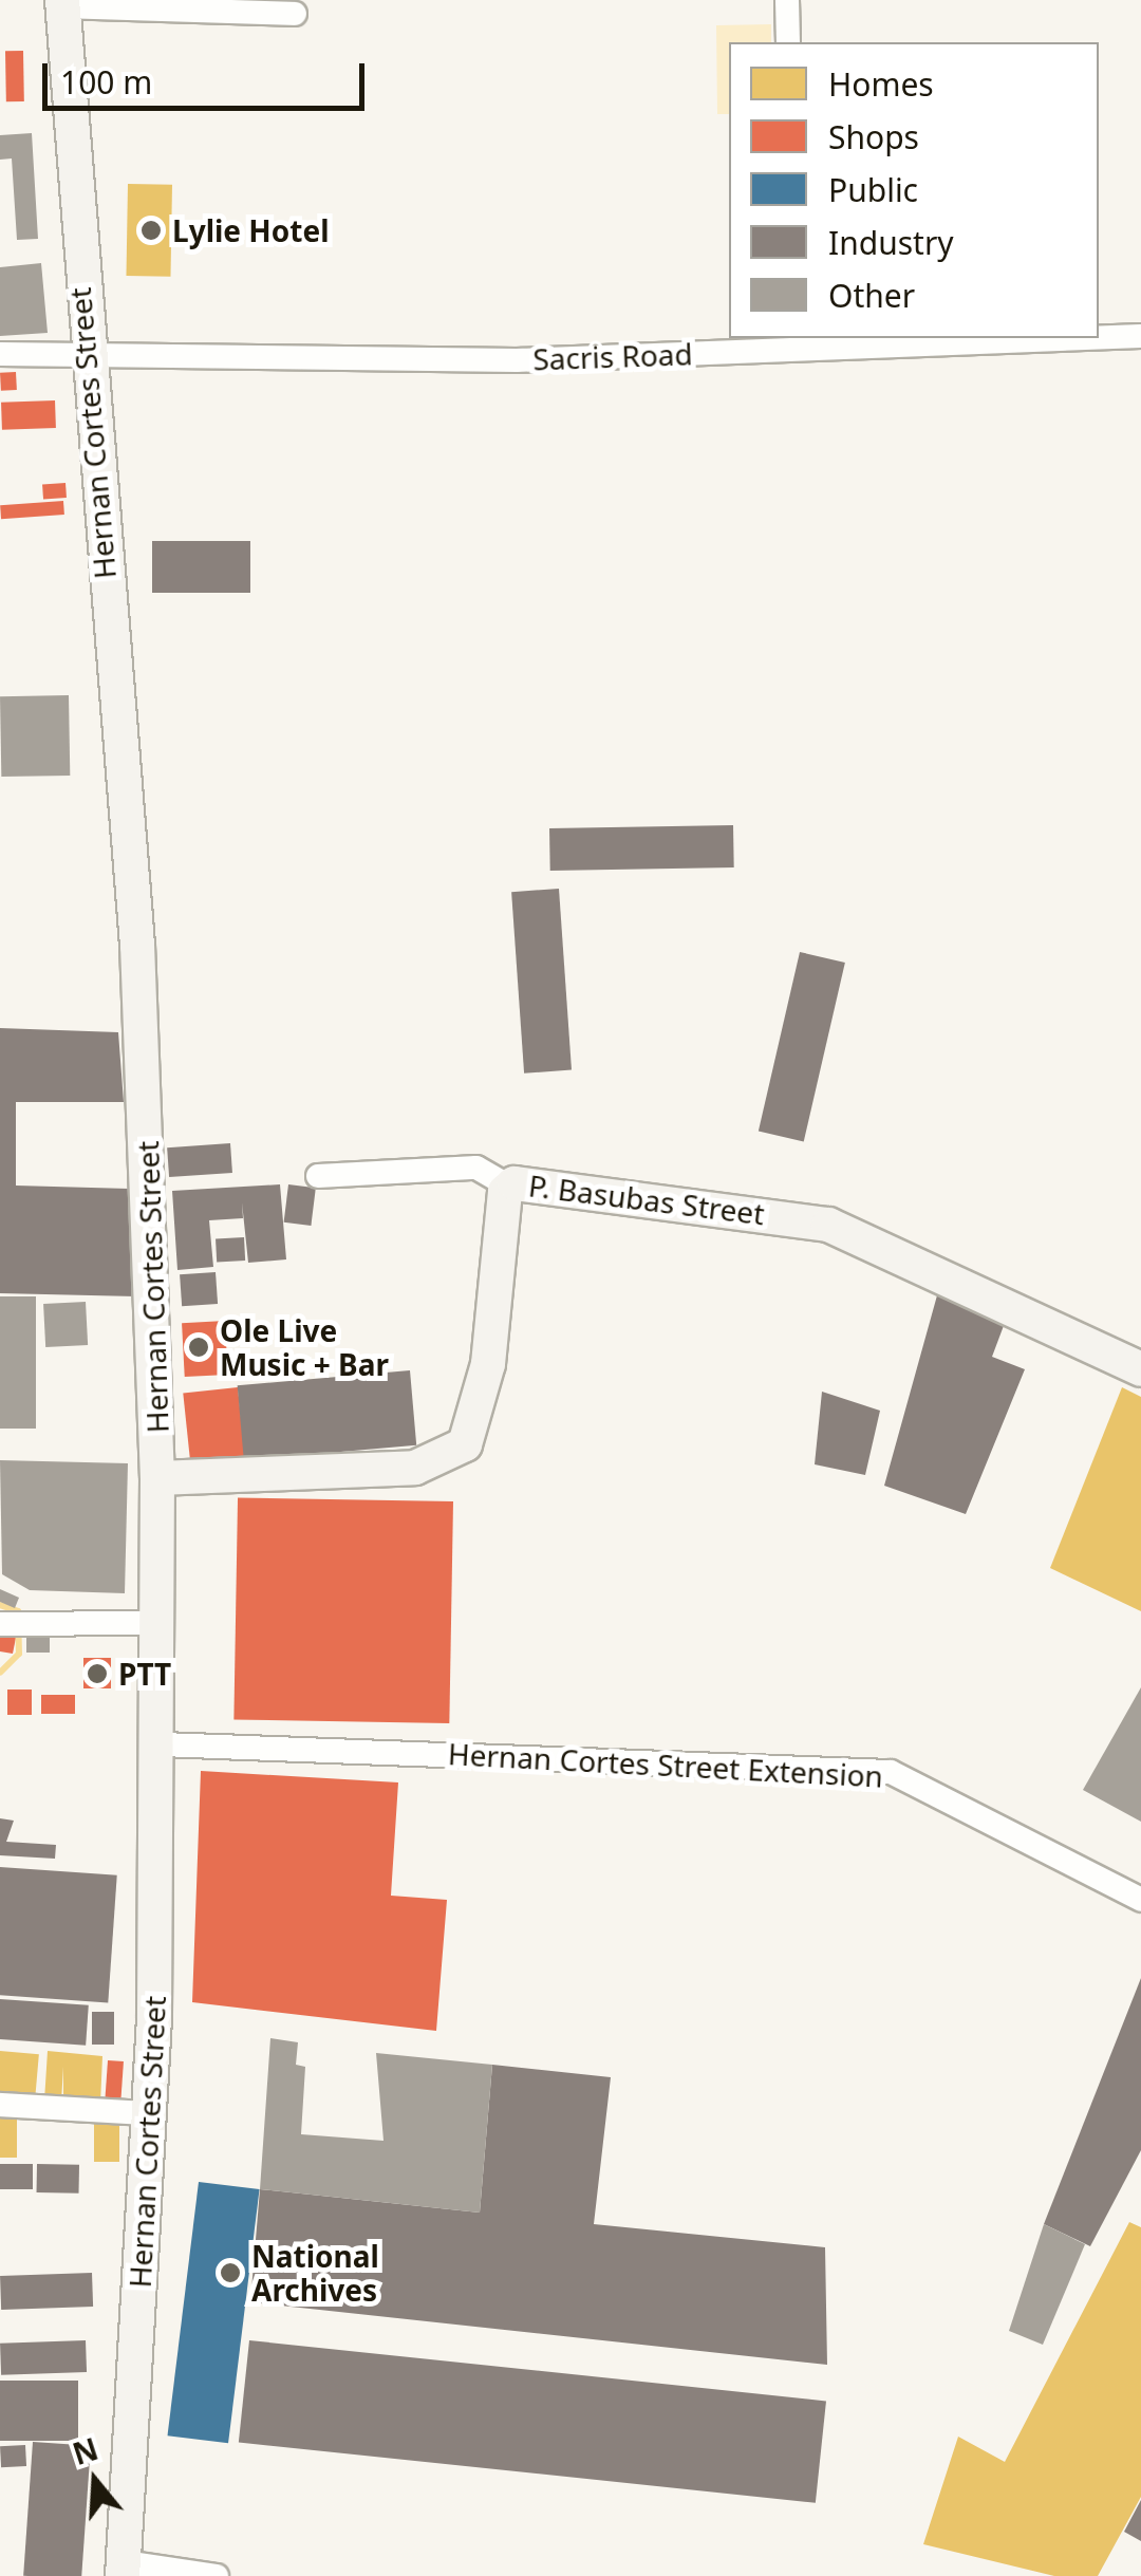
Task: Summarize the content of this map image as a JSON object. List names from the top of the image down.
{
  "streets": {
    "main road": ["Hernan Cortes Street", "P. Basubas Street"],
    "street": ["Sacris Road", "Hernan Cortes Street Extension"]
  },
  "crossings": [
    ["Sacris Road", "Hernan Cortes Street"],
    ["Hernan Cortes Street", "P. Basubas Street"],
    ["Hernan Cortes Street", "Hernan Cortes Street Extension"]
  ],
  "places": [
    "Lylie Hotel",
    "Ole Live Music + Bar",
    "PTT",
    "National Archives"
  ],
  "legend": [
    "Homes",
    "Shops",
    "Public",
    "Industry",
    "Other"
  ],
  "scale_bar": "100 m",
  "north": "top"
}
